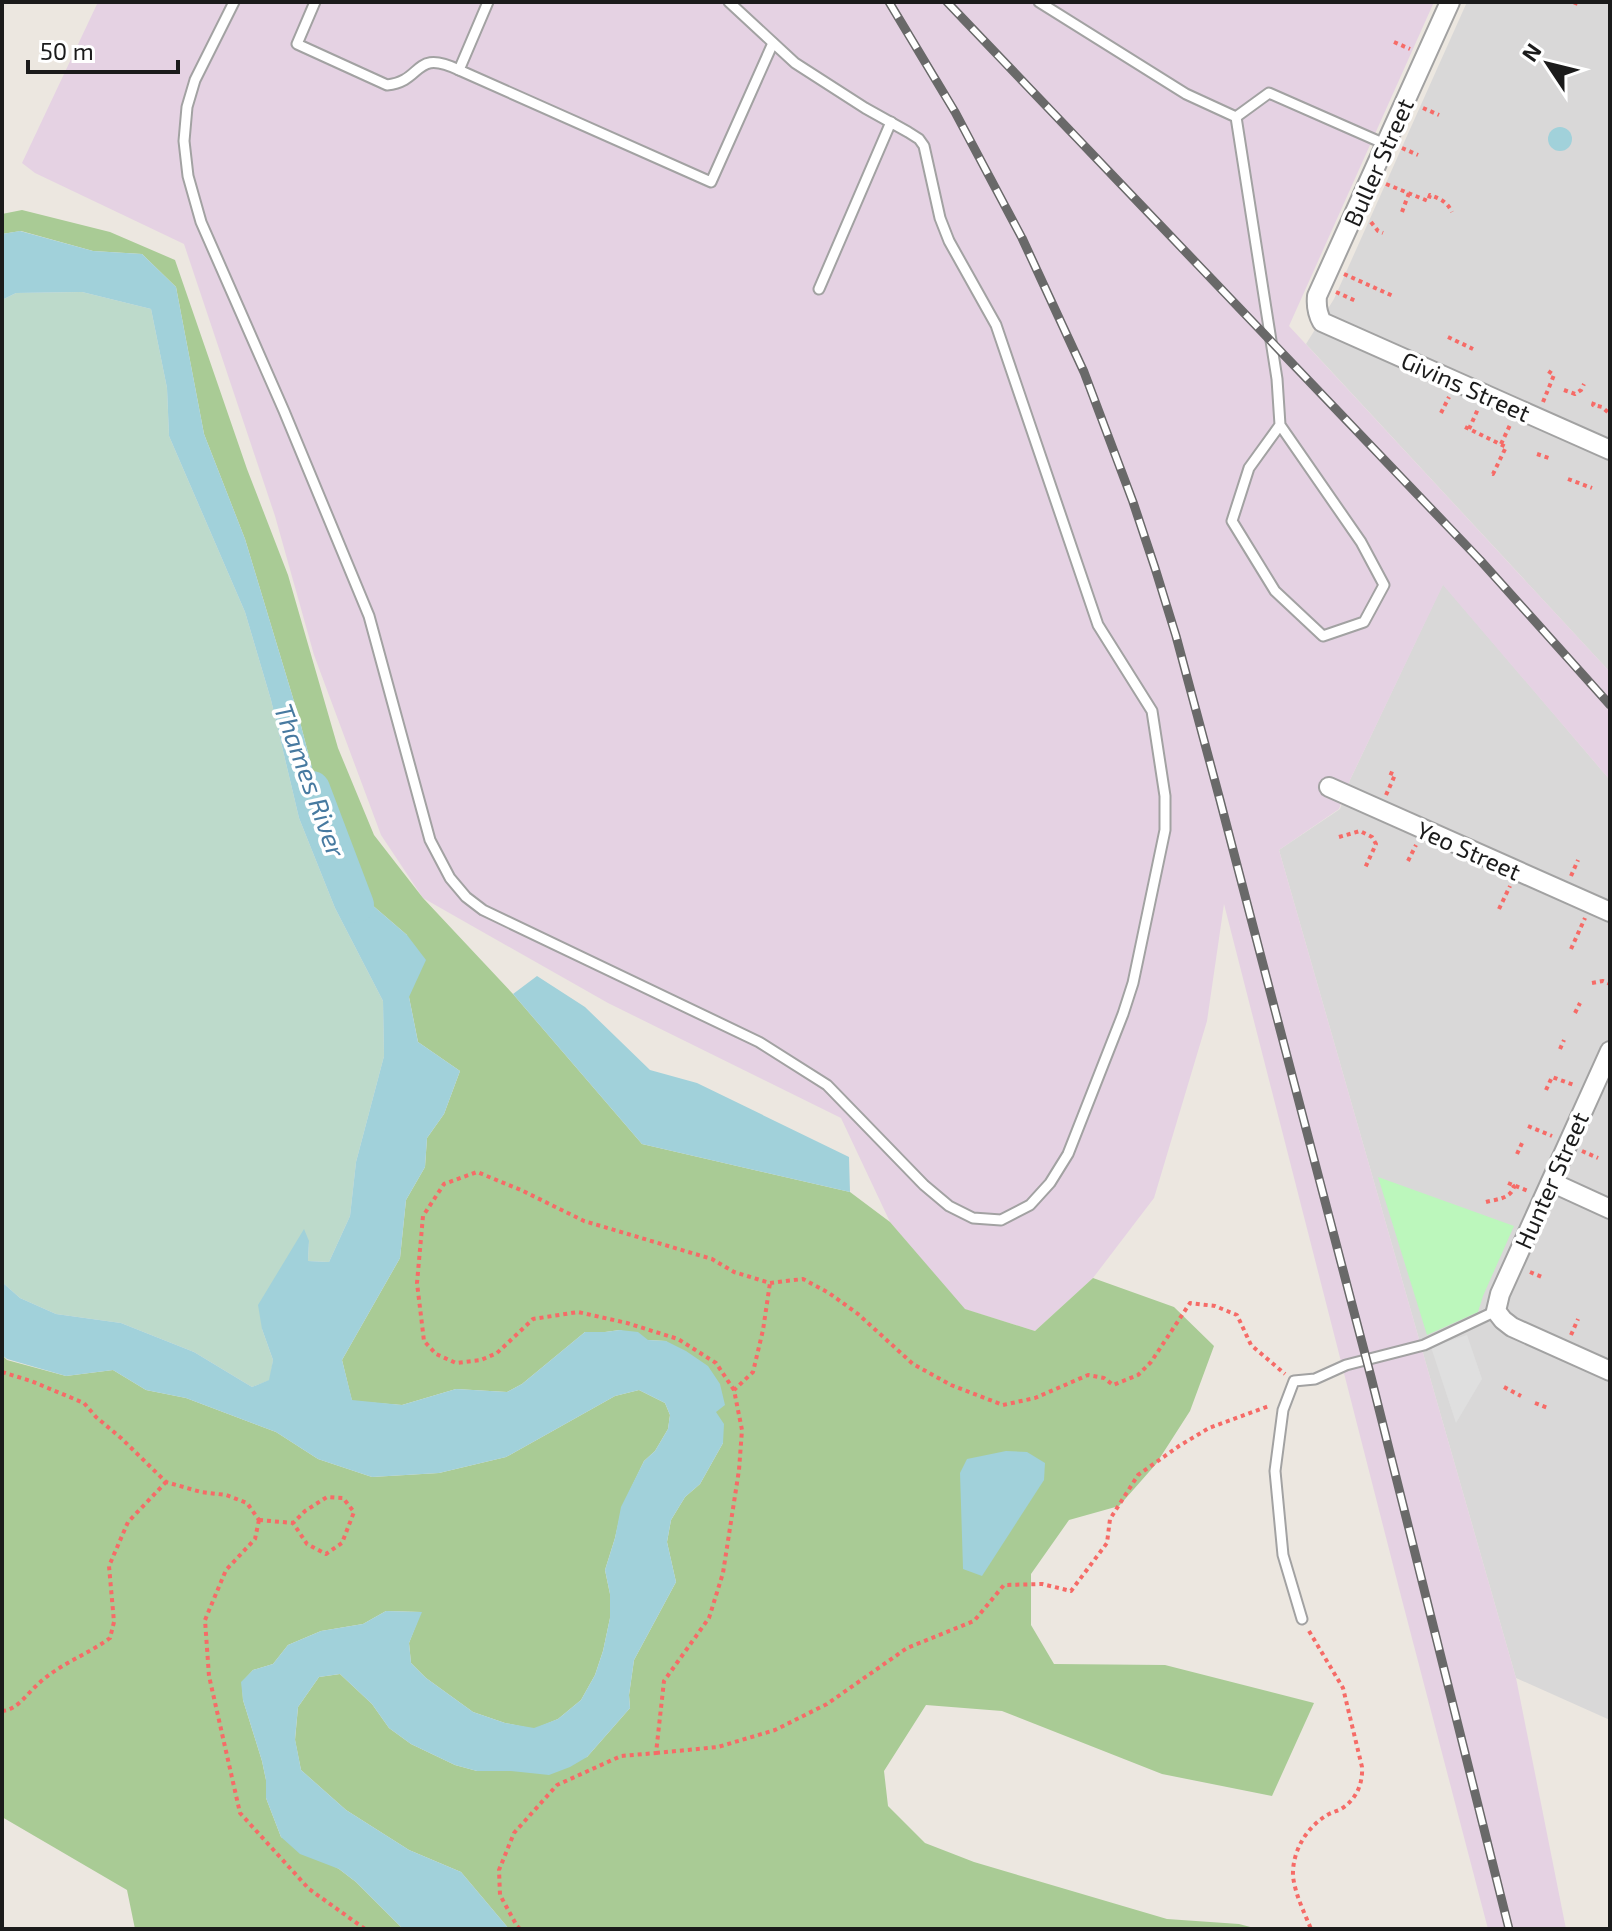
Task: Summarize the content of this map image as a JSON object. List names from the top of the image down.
{
  "streets": {
    "street": [
      "Buller Street",
      "Givins Street",
      "Yeo Street",
      "Hunter Street"
    ]
  },
  "crossings": [
    ["Buller Street", "Givins Street"]
  ],
  "water": ["Thames River"],
  "scale_bar": "50 m",
  "north": "top left"
}
